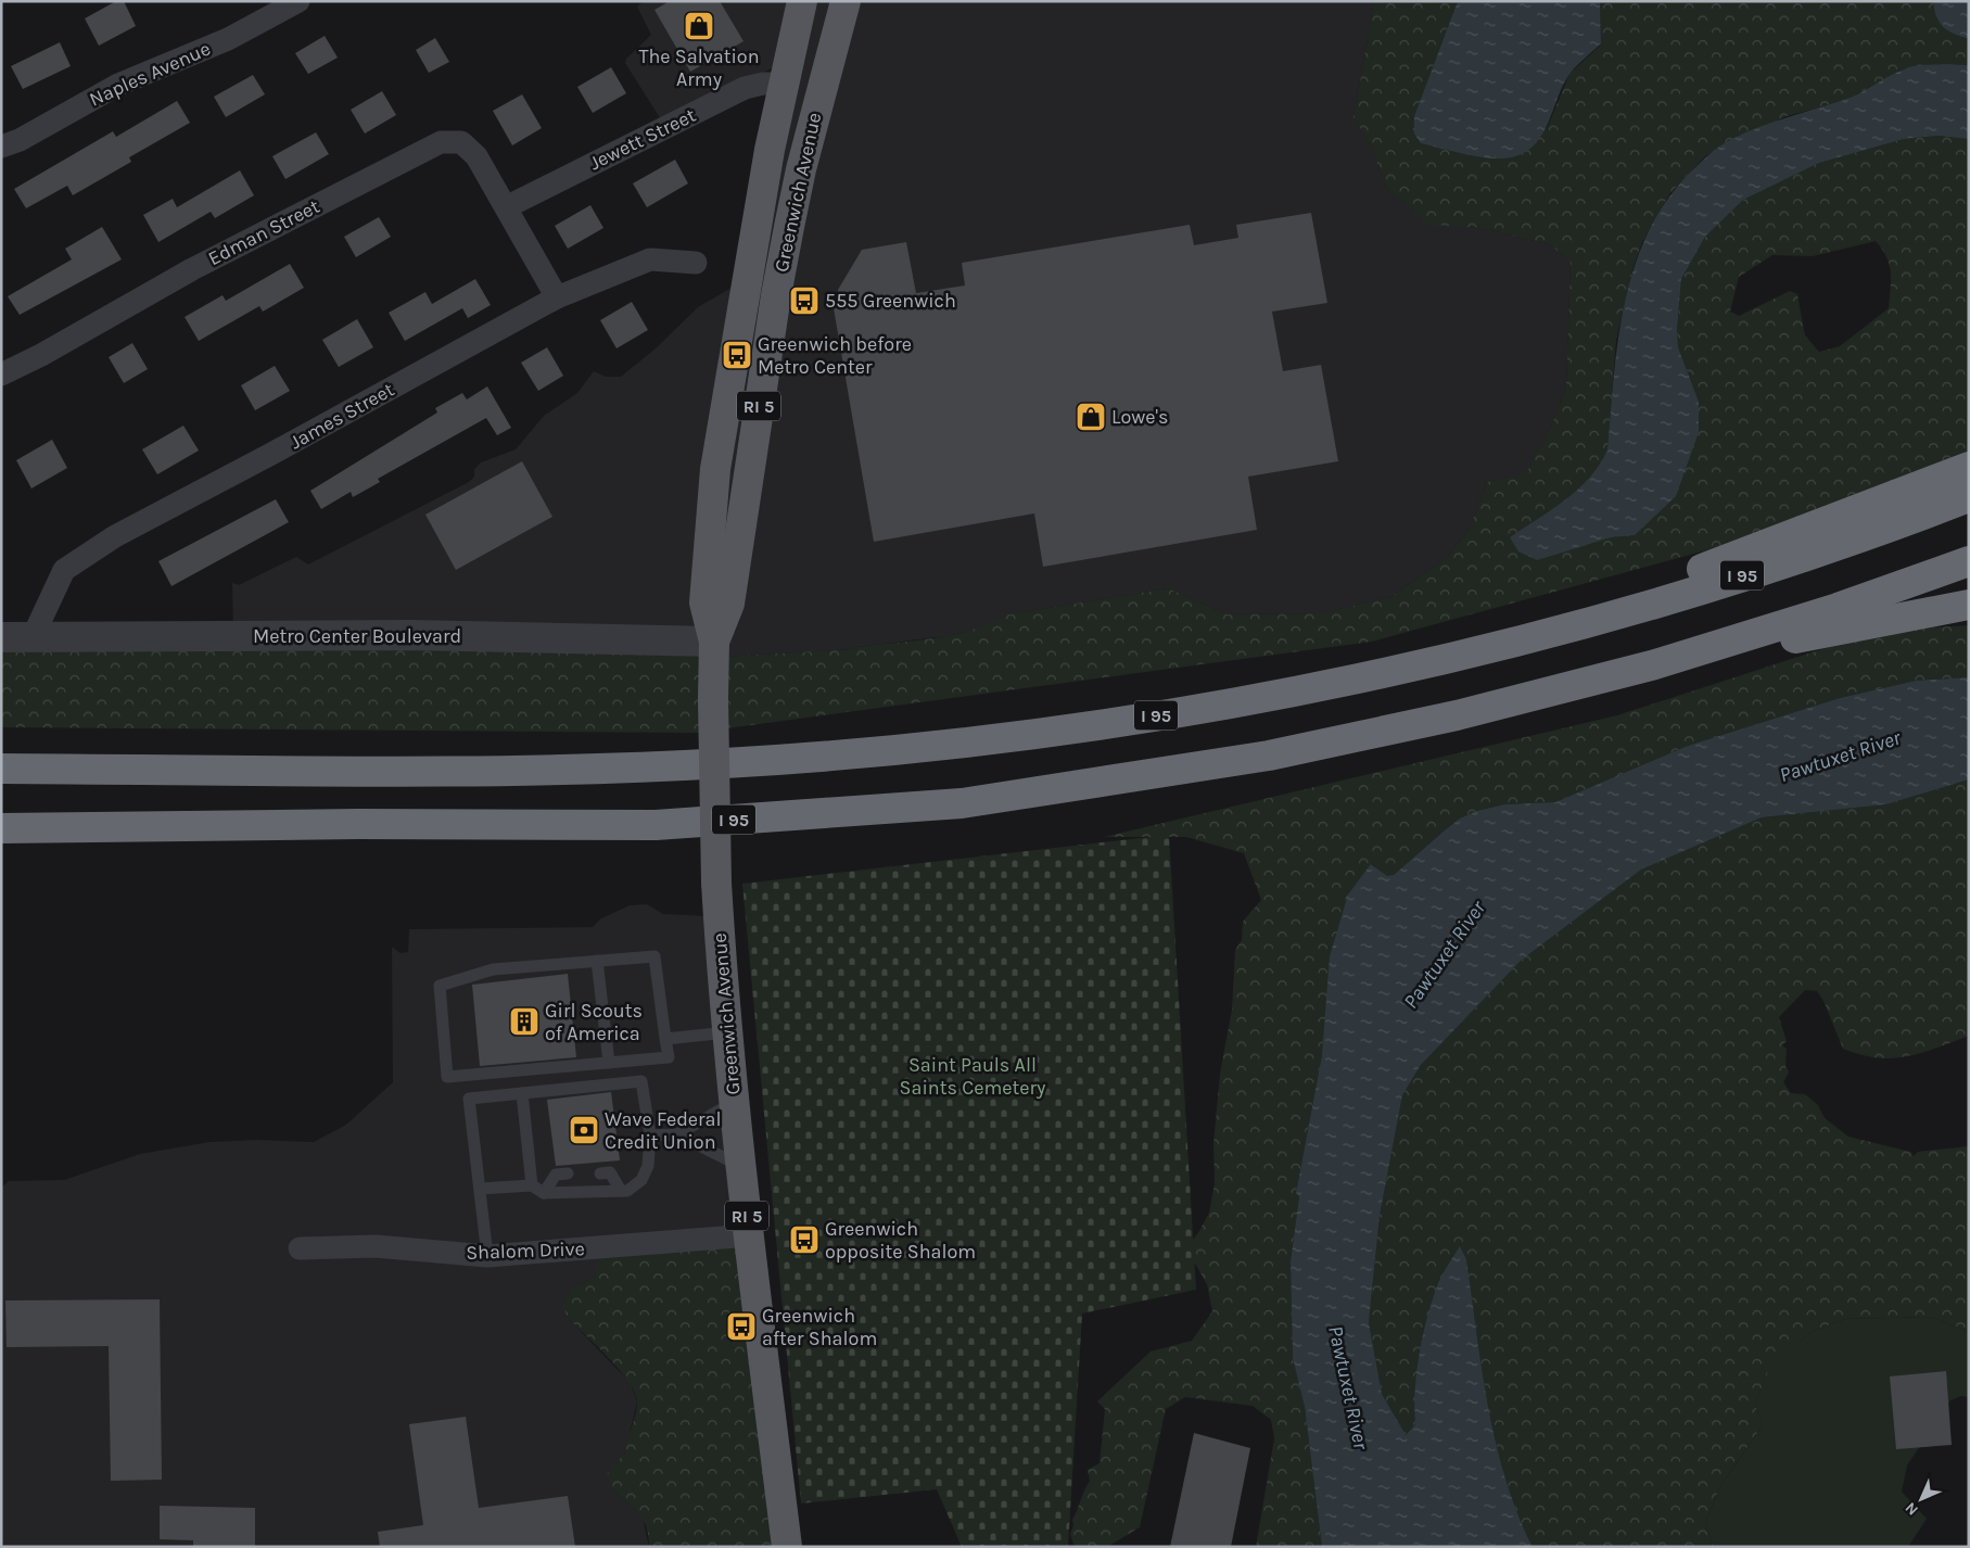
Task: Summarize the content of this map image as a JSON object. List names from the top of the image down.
{
  "streets": {
    "highway": ["I 95"],
    "main road": ["Greenwich Avenue", "RI 5"],
    "street": [
      "Naples Avenue",
      "Jewett Street",
      "Edman Street",
      "James Street",
      "Metro Center Boulevard",
      "Shalom Drive"
    ]
  },
  "crossings": [
    ["Jewett Street", "Greenwich Avenue"],
    ["Jewett Street", "Edman Street"],
    ["Greenwich Avenue", "Metro Center Boulevard"],
    ["Greenwich Avenue", "Shalom Drive"],
    ["Edman Street", "James Street"],
    ["James Street", "Metro Center Boulevard"]
  ],
  "water": ["Pawtuxet River"],
  "parks": ["Saint Pauls All Saints Cemetery"],
  "places": {
    "shop": ["The Salvation Army", "Lowe's"],
    "bus stop": [
      "555 Greenwich",
      "Greenwich before Metro Center",
      "Greenwich opposite Shalom",
      "Greenwich after Shalom"
    ],
    "building": ["Girl Scouts of America"],
    "bank": ["Wave Federal Credit Union"]
  },
  "north": "bottom left"
}
